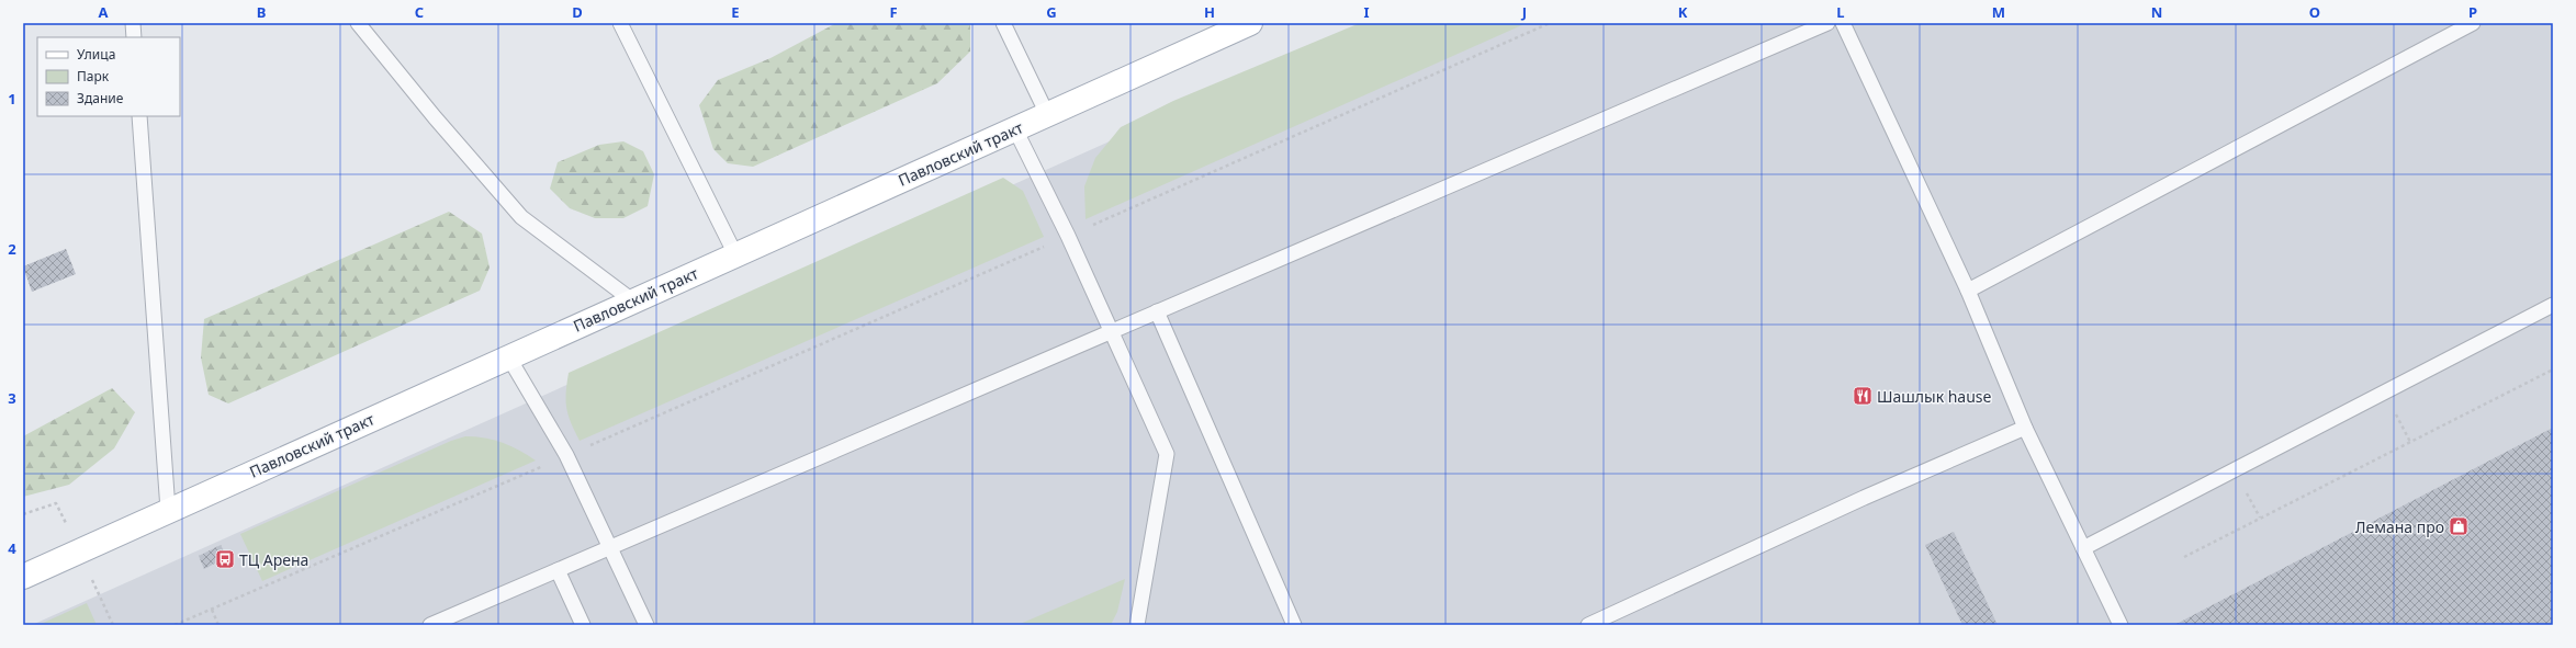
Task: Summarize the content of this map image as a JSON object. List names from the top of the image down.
{
  "streets": {
    "main road": ["Павловский тракт"]
  },
  "places": {
    "restaurant": ["Шашлык hause"],
    "shop": ["Лемана про"],
    "bus stop": ["ТЦ Арена"]
  },
  "legend": ["Улица", "Парк", "Здание"],
  "grid": {
    "columns": [
      "A",
      "B",
      "C",
      "D",
      "E",
      "F",
      "G",
      "H",
      "I",
      "J",
      "K",
      "L",
      "M",
      "N",
      "O",
      "P"
    ],
    "rows": [
      "1",
      "2",
      "3",
      "4"
    ]
  }
}
